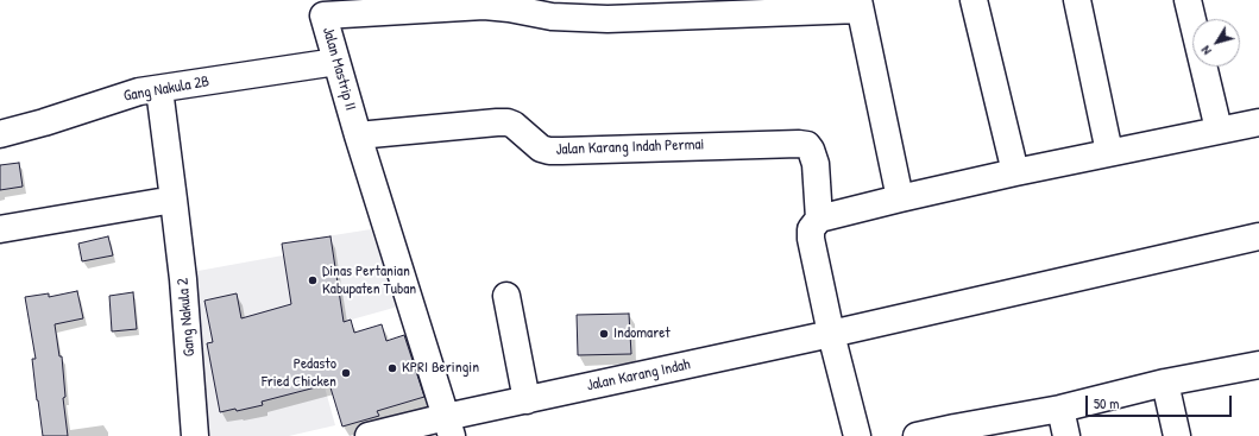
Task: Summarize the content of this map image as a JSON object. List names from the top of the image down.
{
  "streets": {
    "street": [
      "Jalan Mastrip II",
      "Gang Nakula 2B",
      "Jalan Karang Indah Permai",
      "Gang Nakula 2",
      "Jalan Karang Indah"
    ]
  },
  "crossings": [
    ["Jalan Mastrip II", "Gang Nakula 2B"],
    ["Jalan Mastrip II", "Jalan Karang Indah Permai"],
    ["Jalan Mastrip II", "Jalan Karang Indah"],
    ["Gang Nakula 2B", "Gang Nakula 2"]
  ],
  "places": [
    "Dinas Pertanian Kabupaten Tuban",
    "Indomaret",
    "KPRI Beringin",
    "Pedasto Fried Chicken"
  ],
  "scale_bar": "50 m",
  "north": "bottom left"
}
